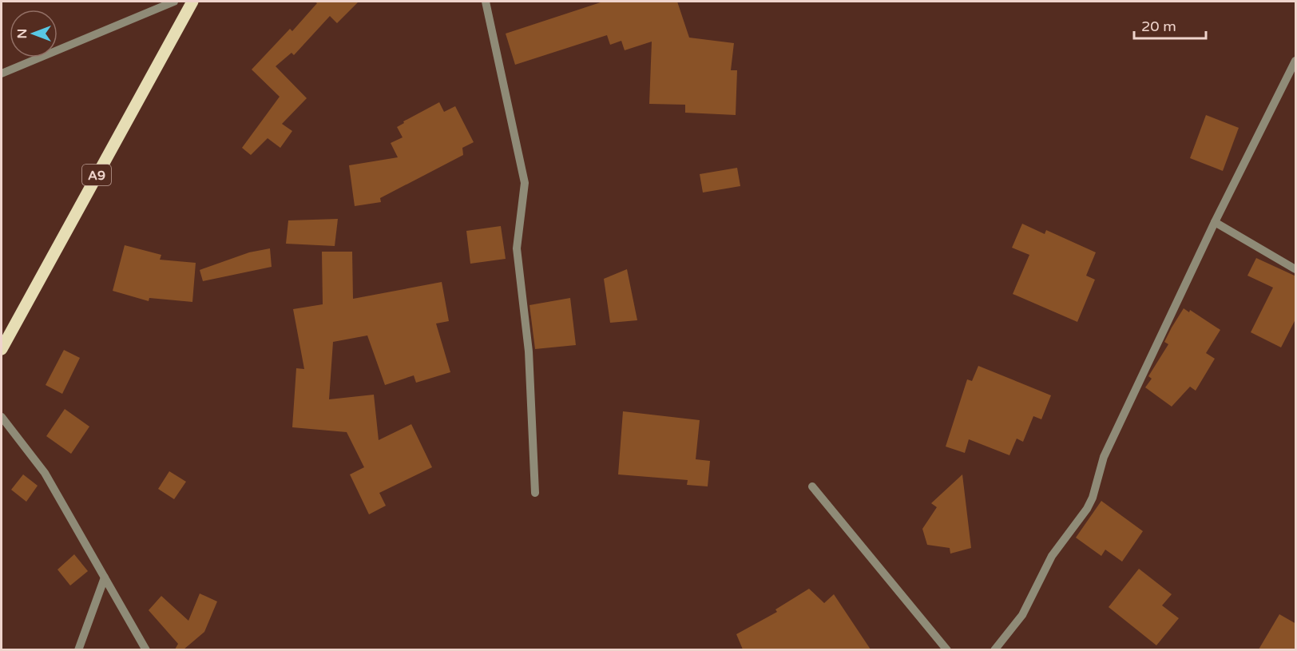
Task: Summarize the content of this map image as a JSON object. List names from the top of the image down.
{
  "streets": {
    "main road": ["A9"]
  },
  "scale_bar": "20 m",
  "north": "left"
}
